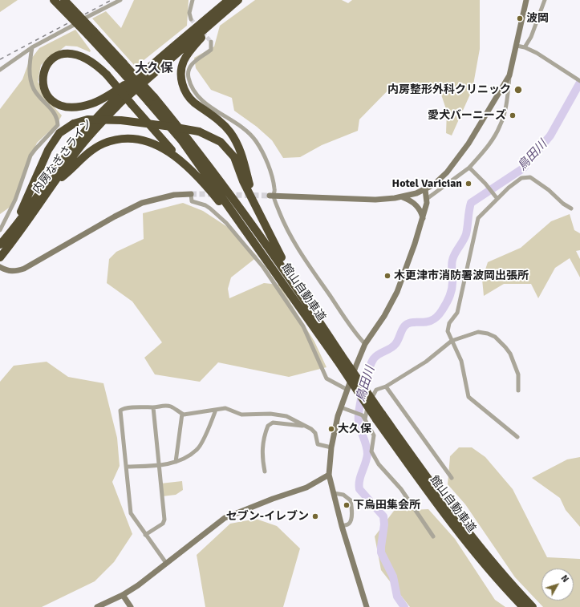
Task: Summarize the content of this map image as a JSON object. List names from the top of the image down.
{
  "streets": {
    "highway": ["内房なぎさライン", "館山自動車道"]
  },
  "districts": ["大久保"],
  "water": ["鳥田川"],
  "places": [
    "波岡",
    "内房整形外科クリニック",
    "愛犬バーニーズ",
    "Hotel Varician",
    "木更津市消防署波岡出張所",
    "大久保",
    "下烏田集会所",
    "セブン-イレブン"
  ],
  "north": "top right"
}
